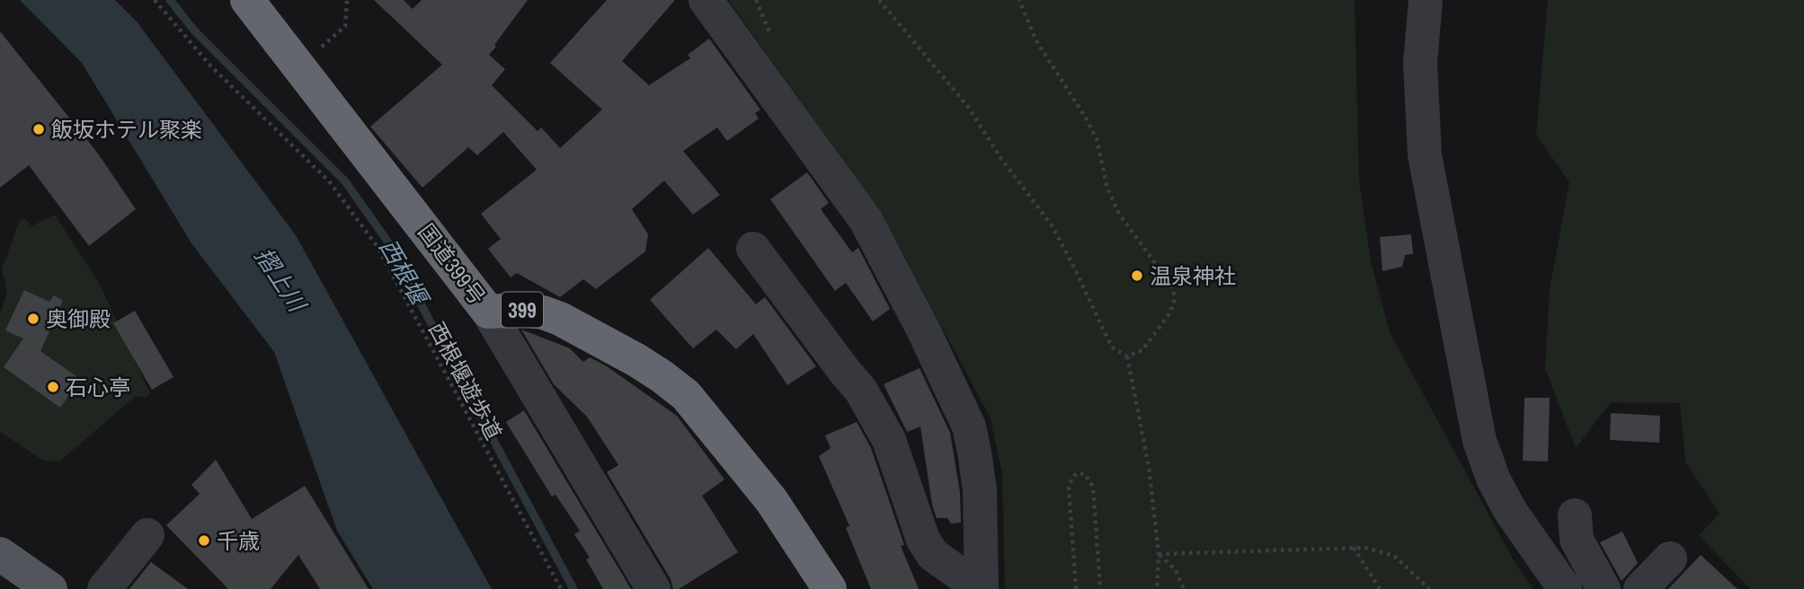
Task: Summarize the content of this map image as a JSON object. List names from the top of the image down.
{
  "streets": {
    "highway": ["国道399号", "399"],
    "path": ["西根堰遊歩道"]
  },
  "water": ["西根堰", "摺上川"],
  "places": [
    "飯坂ホテル聚楽",
    "温泉神社",
    "奥御殿",
    "石心亭",
    "千歳"
  ]
}
